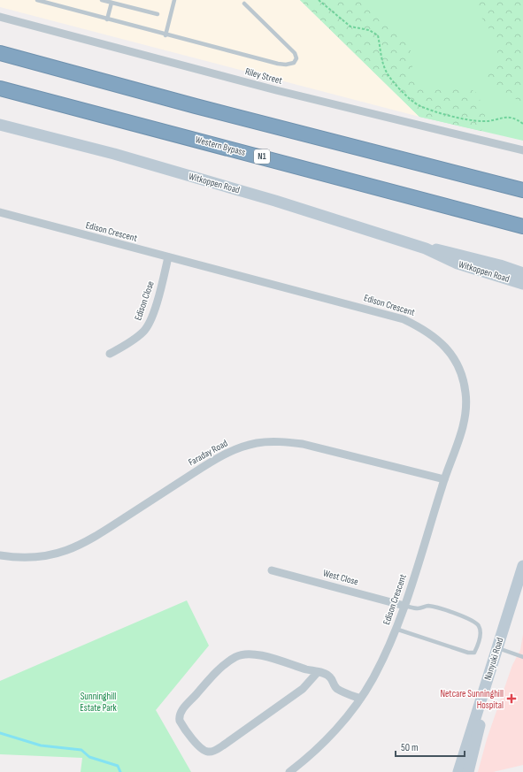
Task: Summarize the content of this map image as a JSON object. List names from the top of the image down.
{
  "streets": {
    "highway": ["Western Bypass", "N1"],
    "main road": ["Witkoppen Road", "Nanyuki Road"],
    "street": [
      "Riley Street",
      "Edison Crescent",
      "Edison Close",
      "Faraday Road",
      "West Close"
    ]
  },
  "crossings": [
    ["Edison Crescent", "Edison Close"],
    ["Edison Crescent", "Faraday Road"],
    ["Edison Crescent", "West Close"]
  ],
  "parks": ["Sunninghill Estate Park"],
  "places": {
    "health": ["Netcare Sunninghill Hospital"]
  },
  "scale_bar": "50 m"
}
